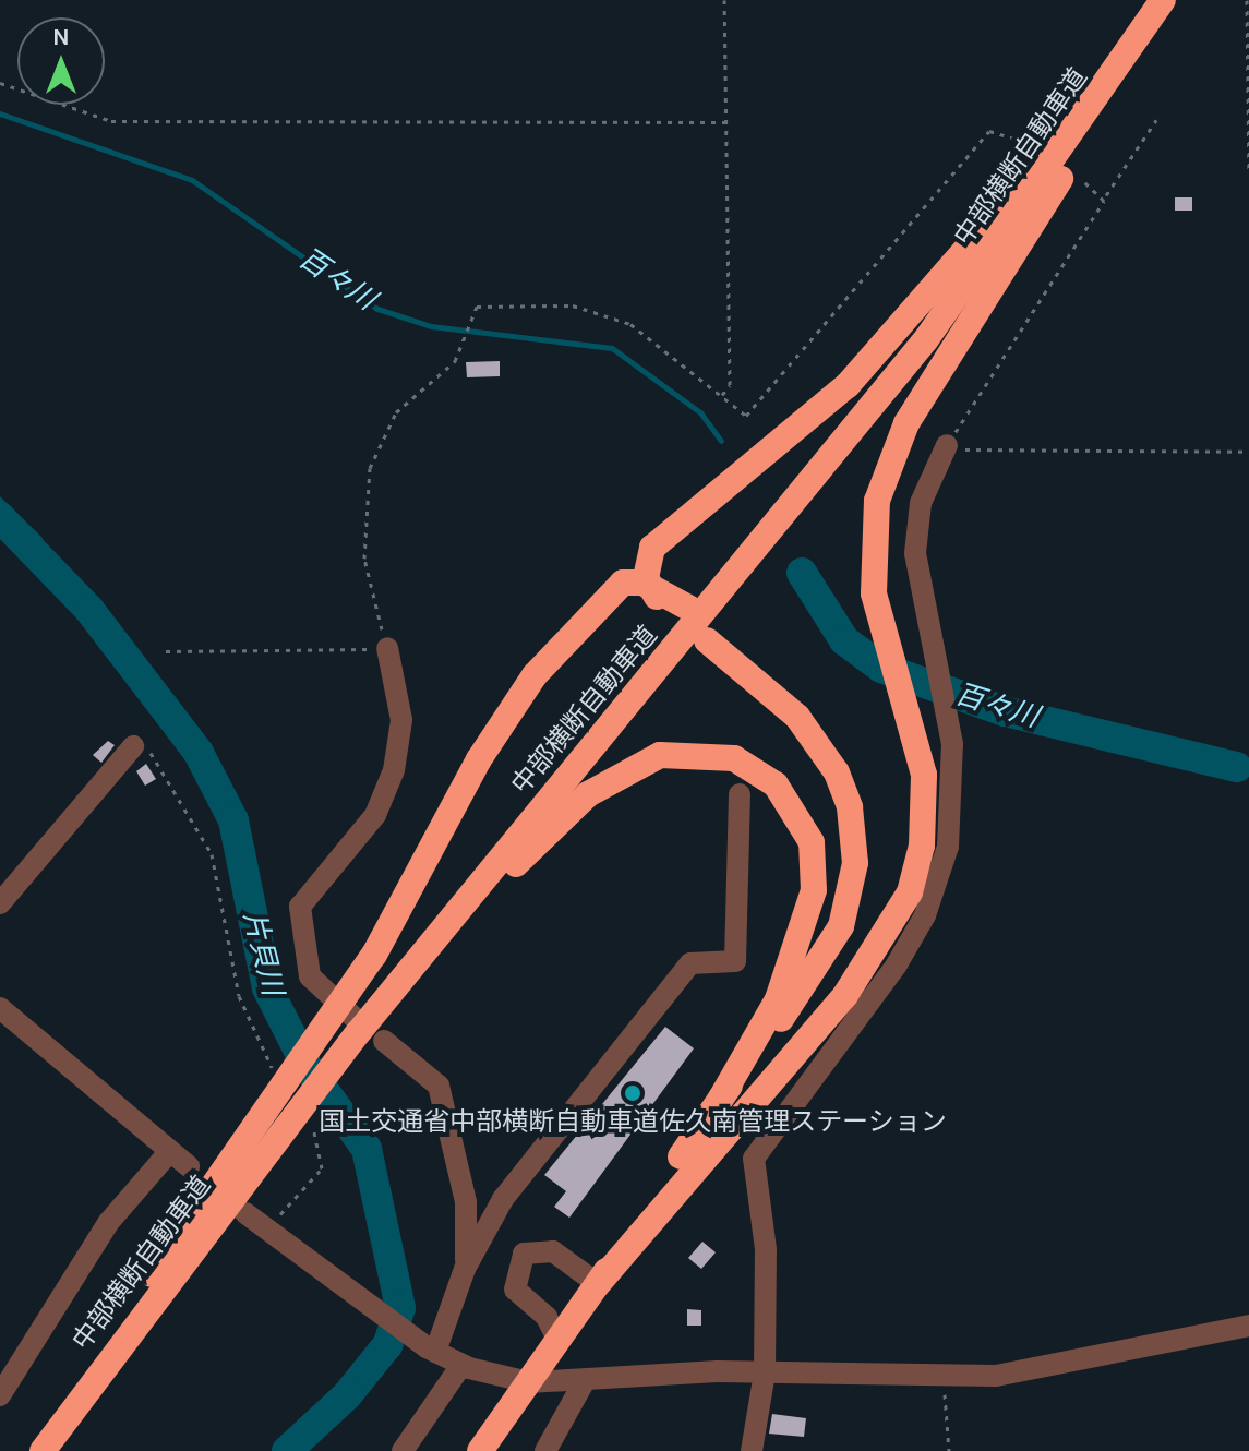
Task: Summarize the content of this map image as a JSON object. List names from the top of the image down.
{
  "streets": {
    "highway": ["中部横断自動車道"]
  },
  "water": ["百々川", "片貝川"],
  "places": ["国土交通省中部横断自動車道佐久南管理ステーション"],
  "north": "top"
}
